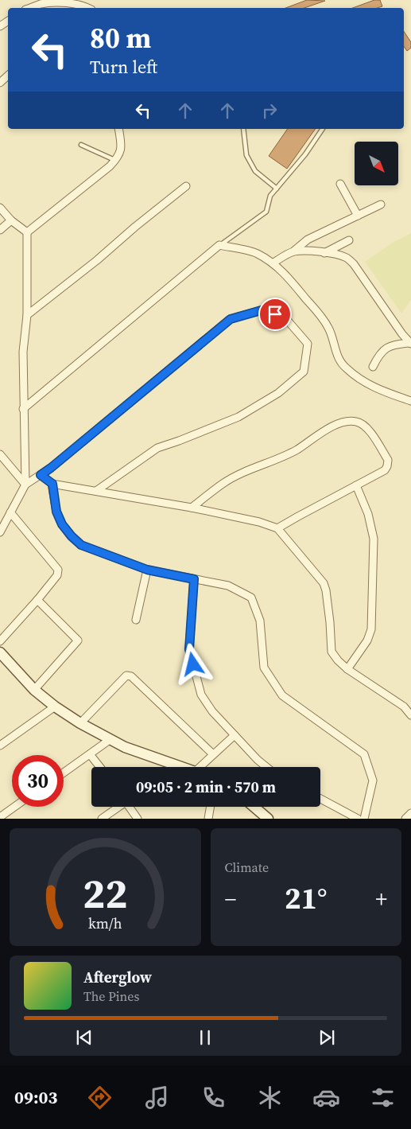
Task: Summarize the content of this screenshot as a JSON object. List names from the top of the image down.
{
  "north": "bottom right",
  "page": {
    "turn": ["80 m", "Turn left"],
    "limit": "30",
    "trip": "09:05 · 2 min · 570 m",
    "tile": "Climate",
    "heat": ["−", "21°", "+"],
    "song": ["Afterglow", "The Pines"],
    "tabs": "09:03",
    "gauge": ["22", "km/h"]
  }
}
